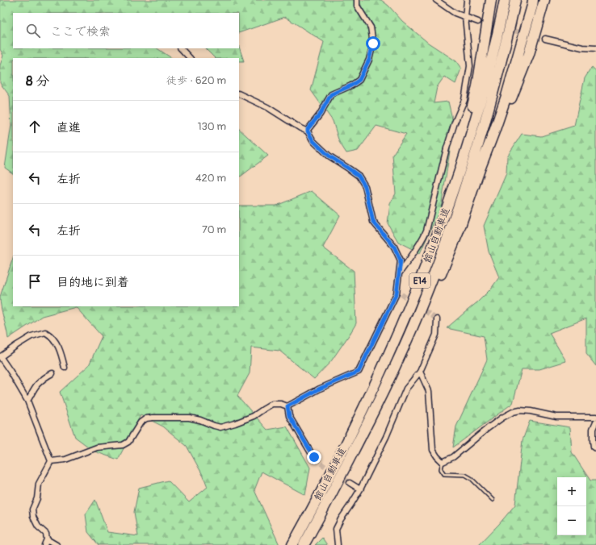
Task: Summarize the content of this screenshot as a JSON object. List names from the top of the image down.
{
  "streets": {
    "highway": ["館山自動車道", "E14"]
  },
  "page": {
    "search": "ここで検索",
    "heading": ["8 分", "徒歩 · 620 m"],
    "list": [
      ["直進", "130 m"],
      ["左折", "420 m"],
      ["左折", "70 m"],
      "目的地に到着"
    ],
    "map_buttons": ["+", "−"]
  }
}
